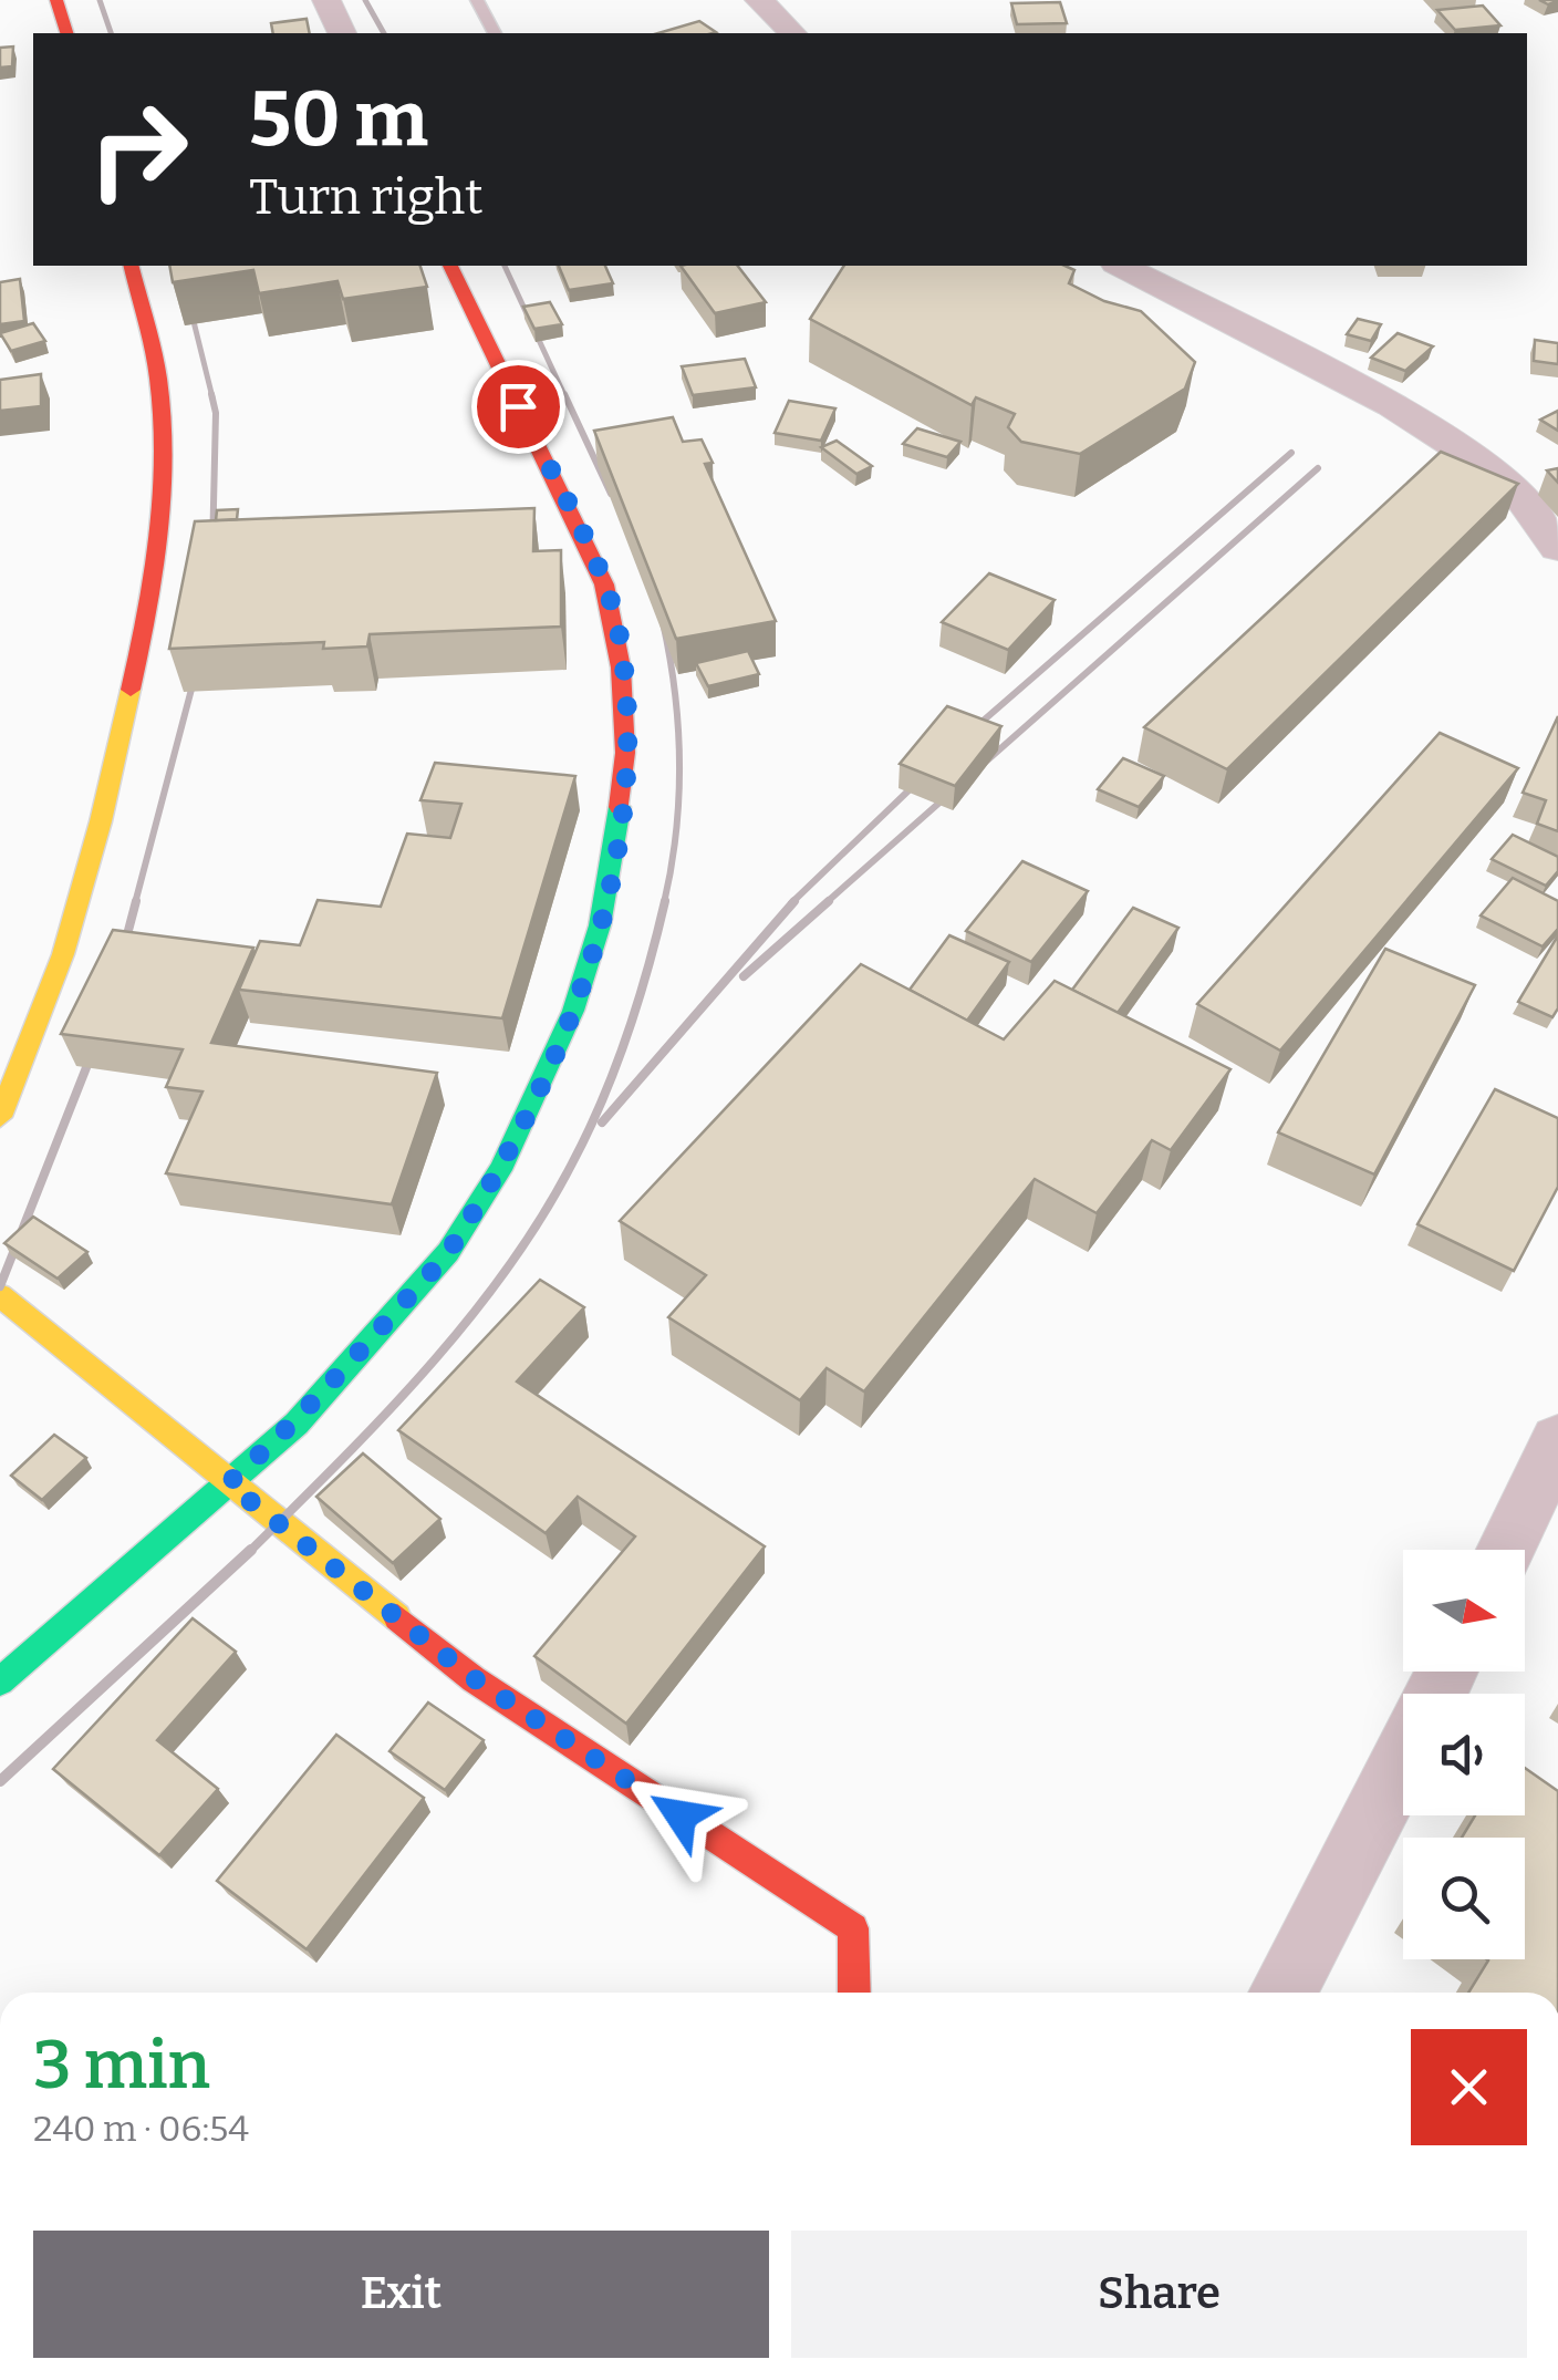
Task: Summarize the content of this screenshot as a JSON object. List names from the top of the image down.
{
  "north": "right",
  "page": {
    "turn": ["50 m", "Turn right"],
    "heading": ["3 min", "240 m · 06:54"],
    "buttons": ["Exit", "Share"]
  }
}
